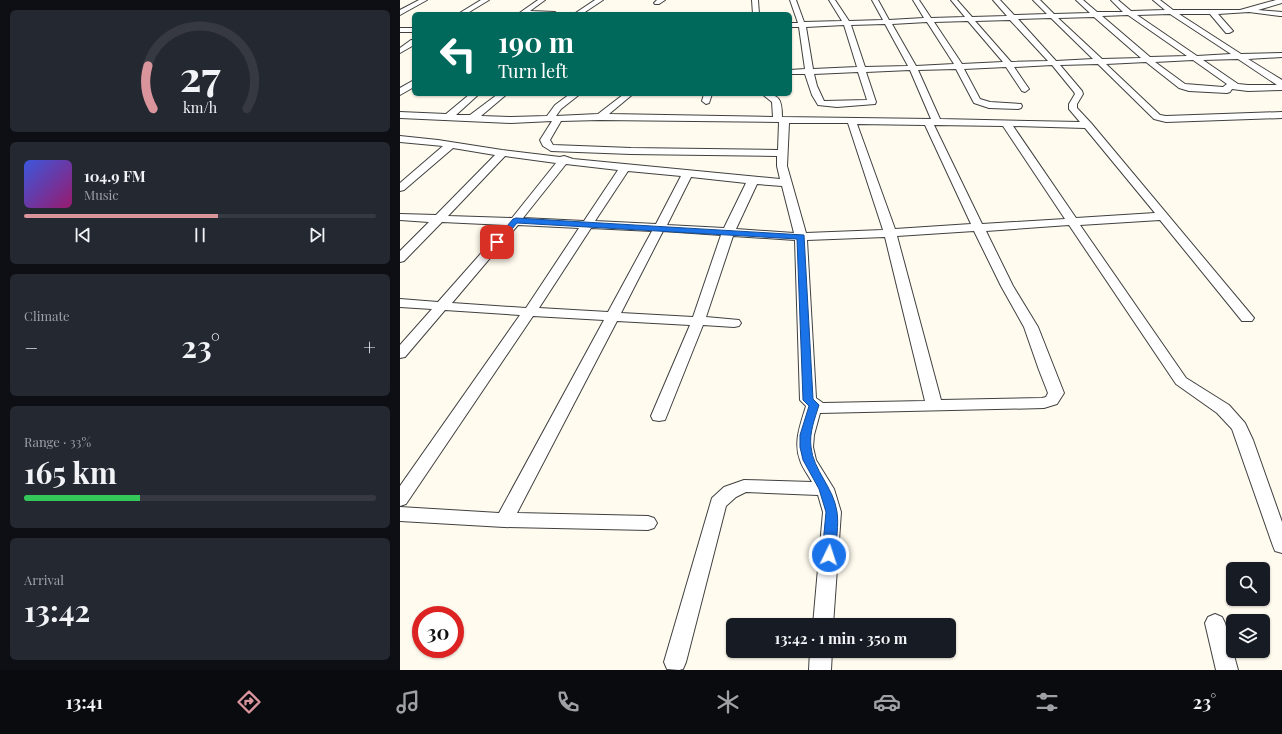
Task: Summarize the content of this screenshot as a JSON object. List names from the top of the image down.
{
  "page": {
    "turn": ["190 m", "Turn left"],
    "song": ["104.9 FM", "Music"],
    "tile": [
      "Climate",
      ["Range · 33%", "165 km"],
      ["Arrival", "13:42"]
    ],
    "heat": ["−", "23°", "+"],
    "limit": "30",
    "trip": "13:42 · 1 min · 350 m",
    "tabs": ["13:41", "23°"],
    "gauge": ["27", "km/h"]
  }
}
